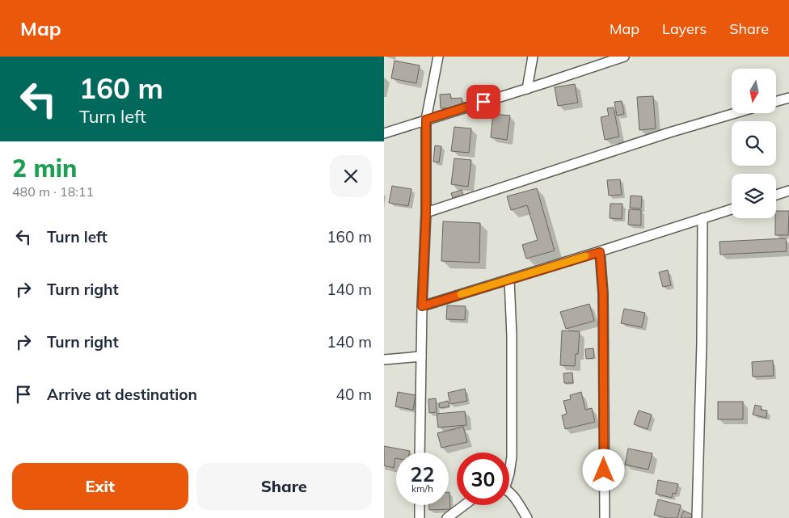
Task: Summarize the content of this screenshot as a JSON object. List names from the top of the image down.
{
  "north": "bottom",
  "page": {
    "header": "Map",
    "nav": ["Map", "Layers", "Share"],
    "turn": ["160 m", "Turn left"],
    "heading": ["2 min", "480 m · 18:11"],
    "list": [
      {
        "name": "Turn left",
        "value": "160 m"
      },
      {
        "name": "Turn right",
        "value": "140 m"
      },
      {
        "name": "Turn right",
        "value": "140 m"
      },
      {
        "name": "Arrive at destination",
        "value": "40 m"
      }
    ],
    "speed": "22 km/h",
    "limit": "30",
    "buttons": ["Exit", "Share"]
  }
}
